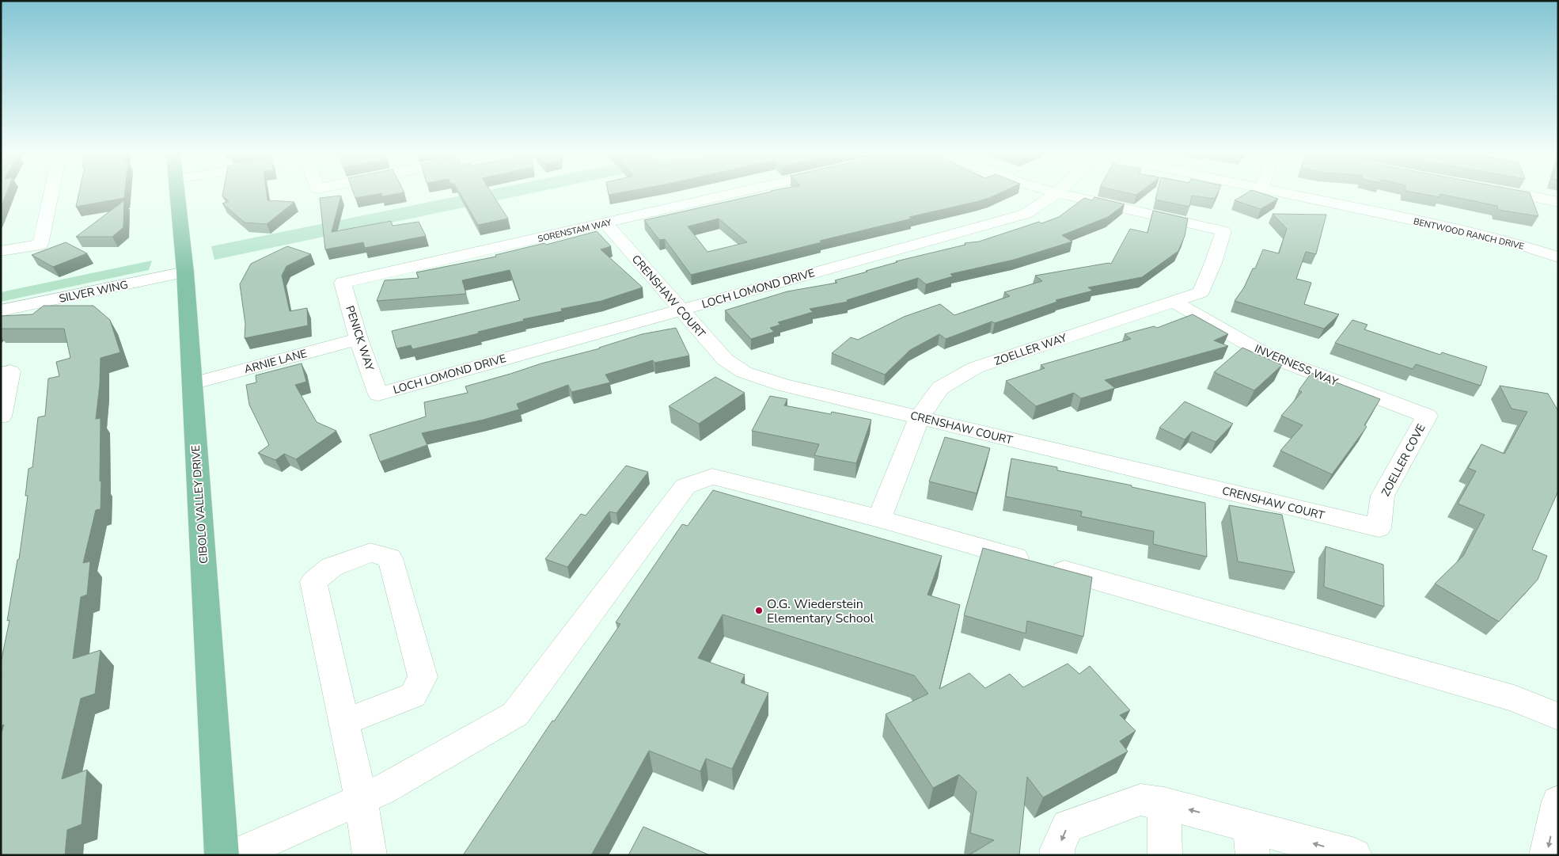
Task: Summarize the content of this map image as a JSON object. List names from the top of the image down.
{
  "streets": {
    "main road": ["CIBOLO VALLEY DRIVE"],
    "street": [
      "SORENSTAM WAY",
      "BENTWOOD RANCH DRIVE",
      "LOCH LOMOND DRIVE",
      "SILVER WING",
      "CRENSHAW COURT",
      "PENICK WAY",
      "ZOELLER WAY",
      "ARNIE LANE",
      "INVERNESS WAY",
      "ZOELLER COVE"
    ]
  },
  "crossings": [
    ["SORENSTAM WAY", "CRENSHAW COURT"],
    ["SORENSTAM WAY", "PENICK WAY"],
    ["LOCH LOMOND DRIVE", "CRENSHAW COURT"],
    ["LOCH LOMOND DRIVE", "PENICK WAY"],
    ["SILVER WING", "CIBOLO VALLEY DRIVE"],
    ["CRENSHAW COURT", "ZOELLER WAY"],
    ["CRENSHAW COURT", "ZOELLER COVE"],
    ["PENICK WAY", "ARNIE LANE"],
    ["ZOELLER WAY", "INVERNESS WAY"],
    ["ARNIE LANE", "CIBOLO VALLEY DRIVE"],
    ["INVERNESS WAY", "ZOELLER COVE"]
  ],
  "places": ["O.G. Wiederstein Elementary School"]
}
